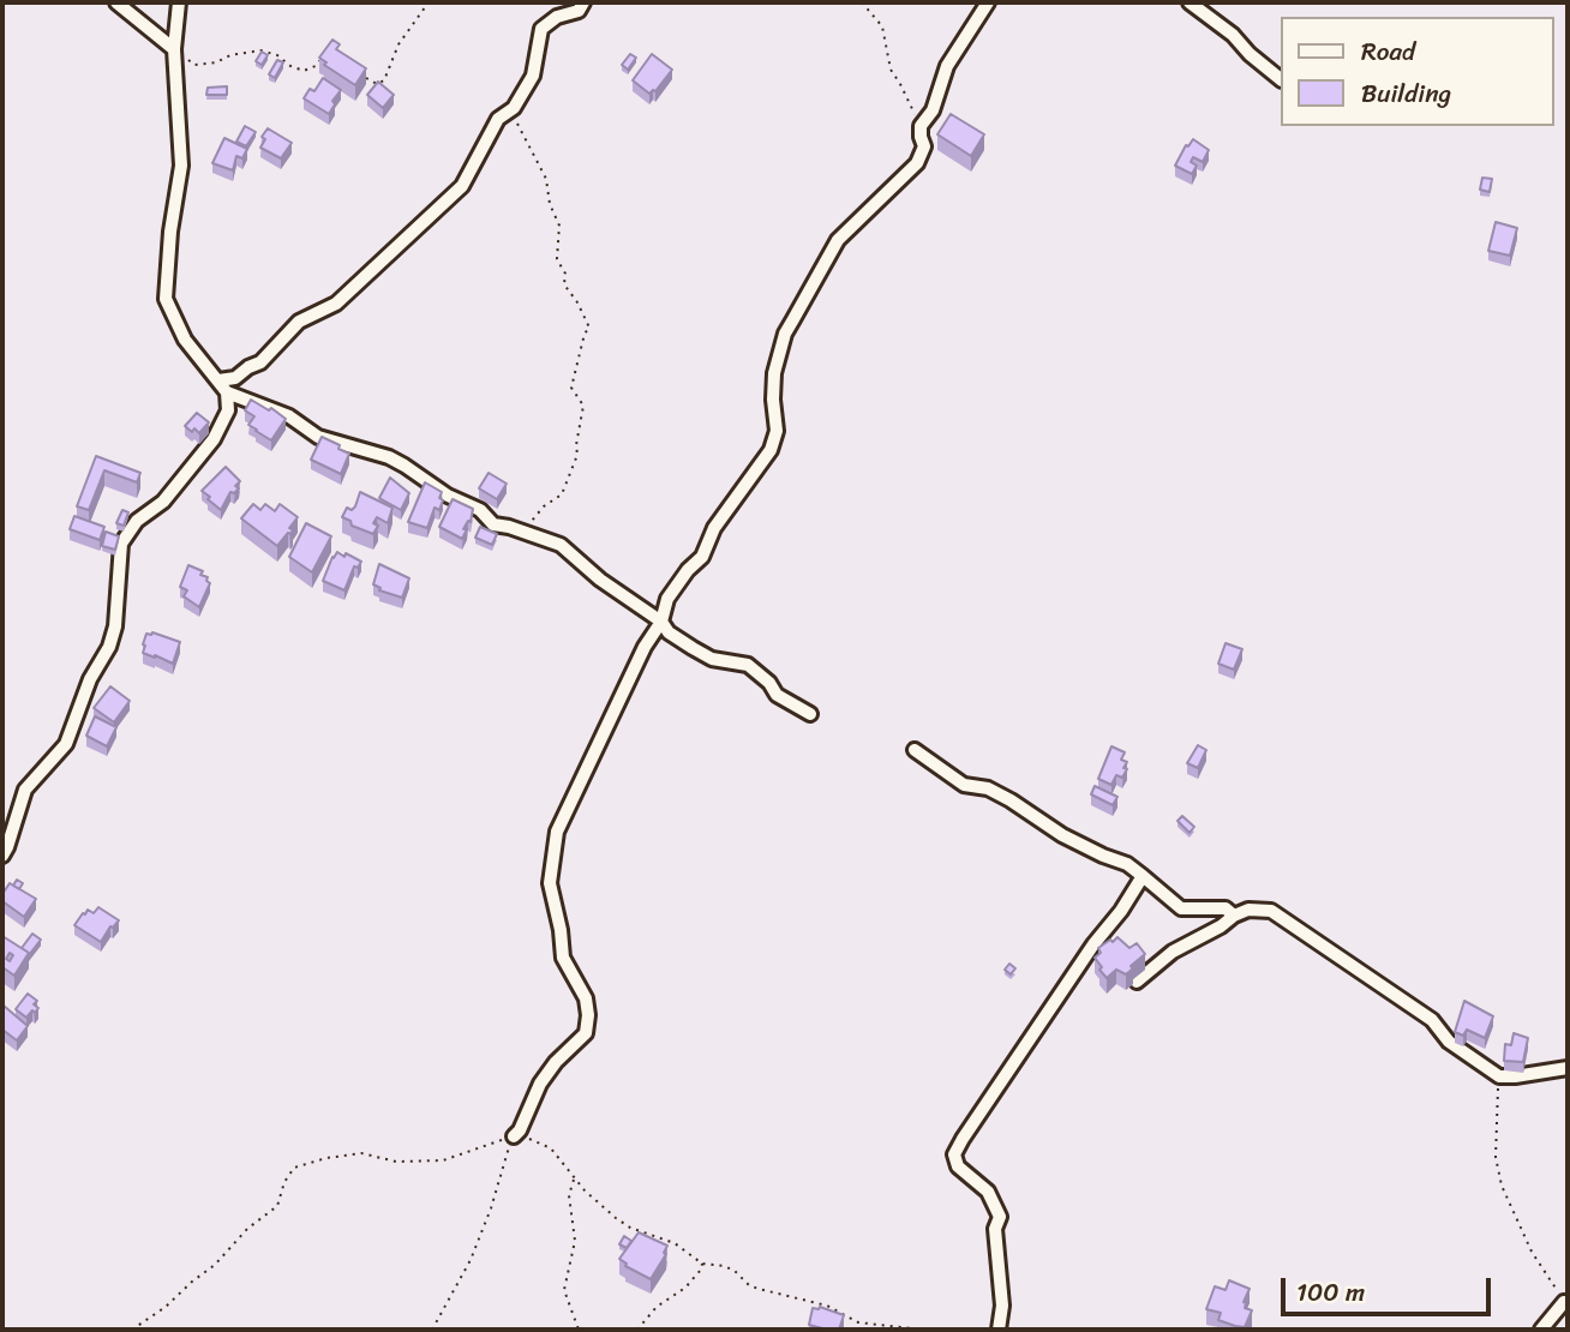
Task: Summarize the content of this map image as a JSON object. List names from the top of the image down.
{
  "legend": ["Road", "Building"],
  "scale_bar": "100 m"
}
